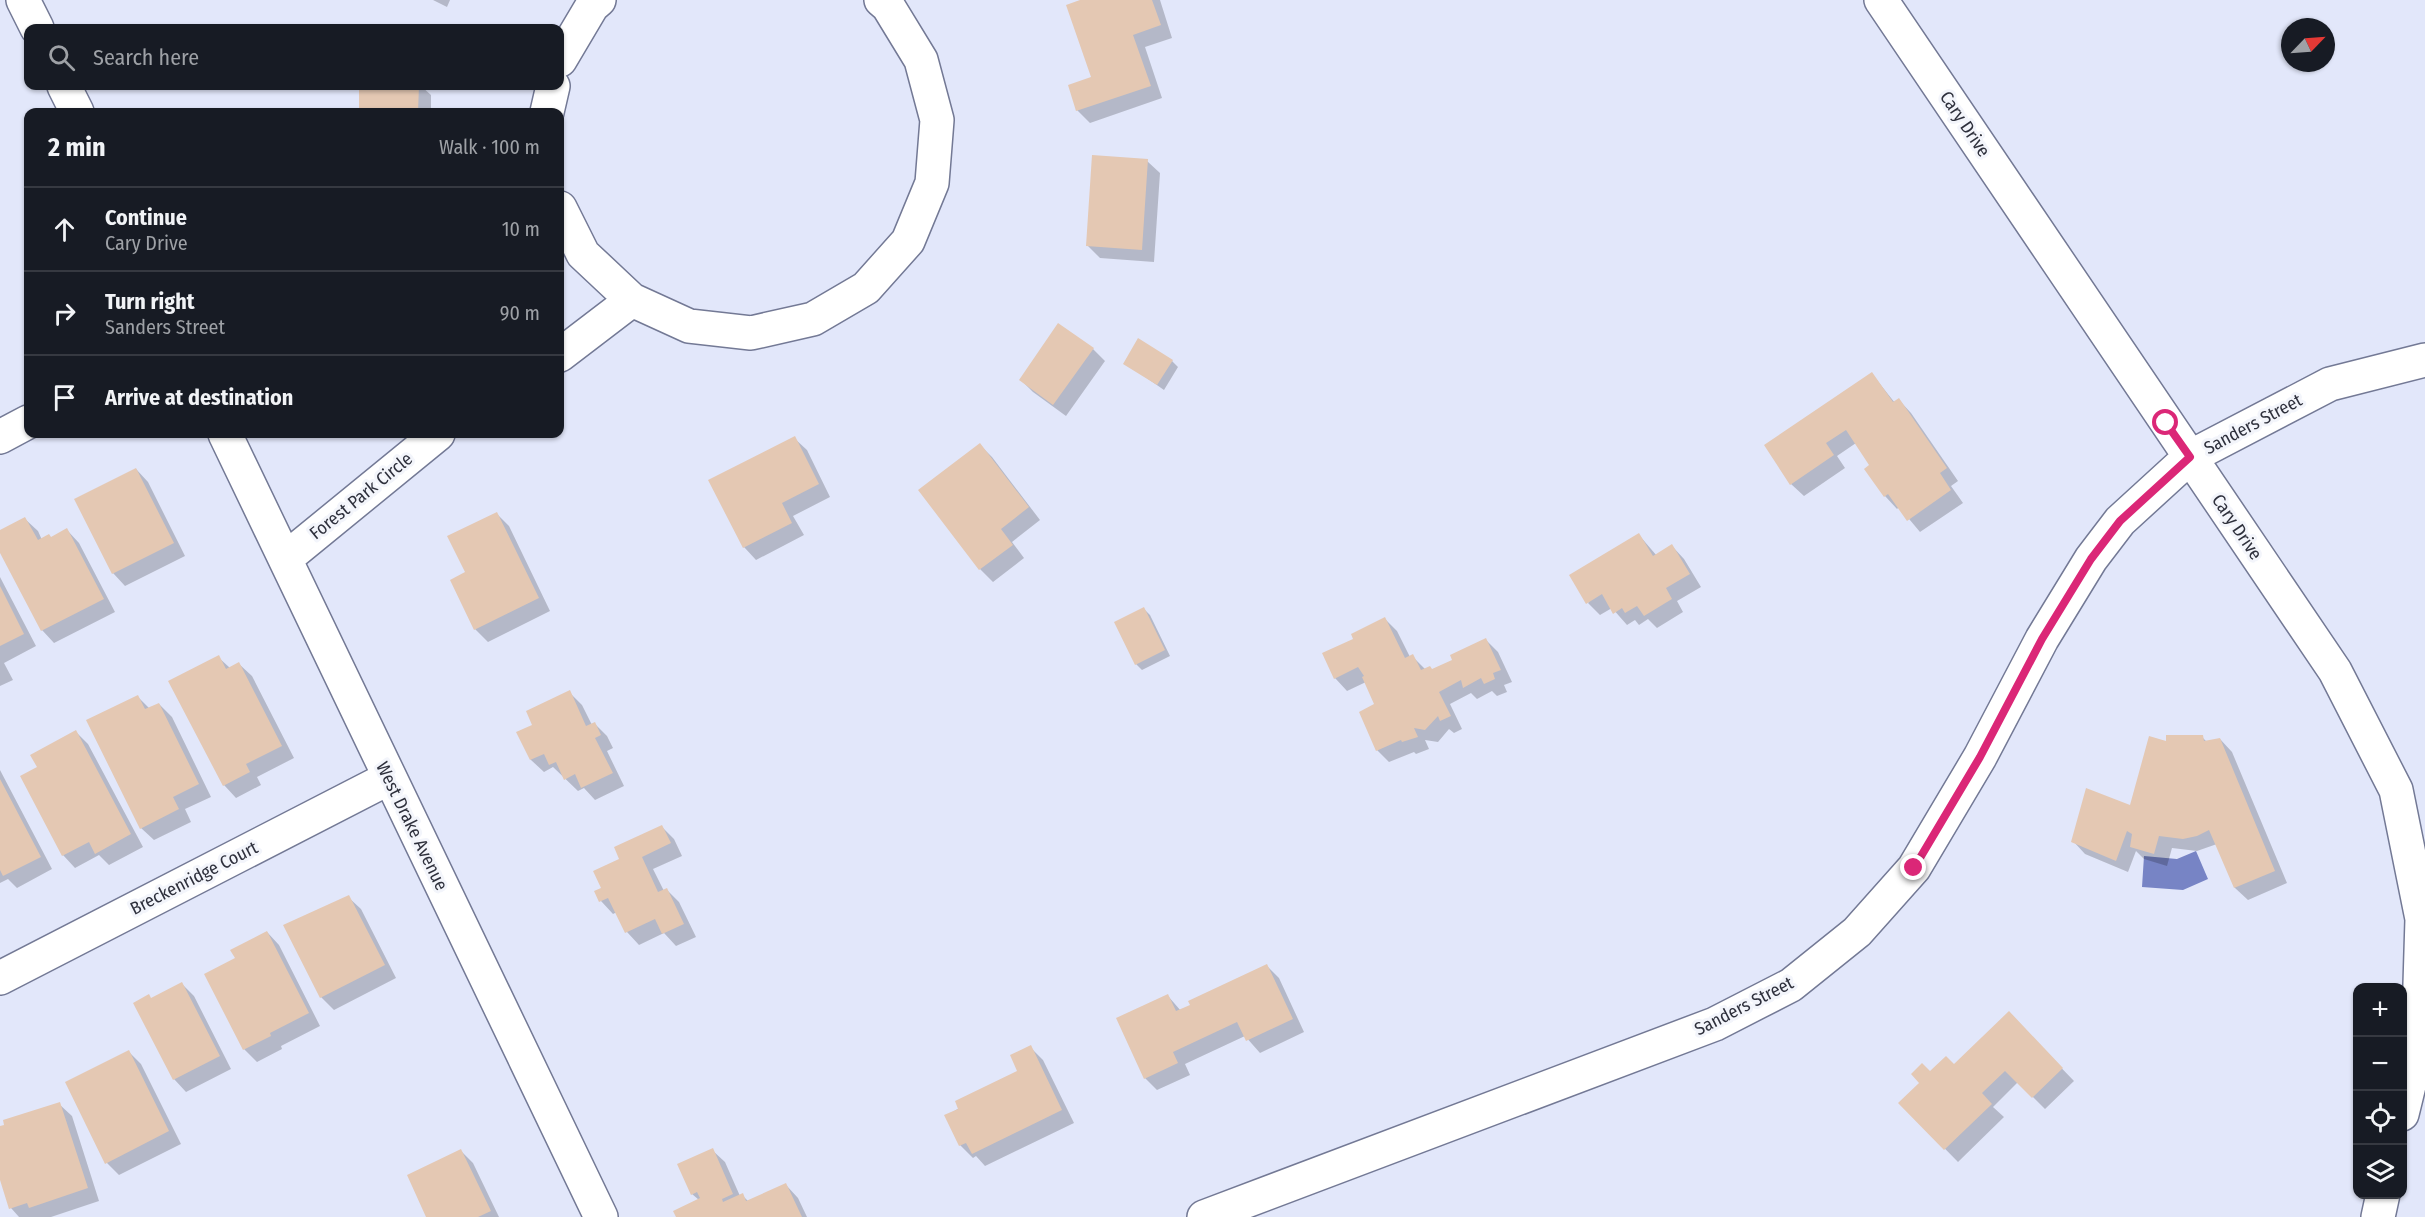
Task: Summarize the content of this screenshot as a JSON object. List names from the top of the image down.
{
  "streets": {
    "street": [
      "Cary Drive",
      "Sanders Street",
      "Forest Park Circle",
      "West Drake Avenue",
      "Breckenridge Court"
    ]
  },
  "crossings": [
    ["Cary Drive", "Sanders Street"],
    ["Forest Park Circle", "West Drake Avenue"],
    ["West Drake Avenue", "Breckenridge Court"]
  ],
  "north": "top right",
  "page": {
    "search": "Search here",
    "heading": ["2 min", "Walk · 100 m"],
    "list": [
      ["Continue", "Cary Drive", "10 m"],
      ["Turn right", "Sanders Street", "90 m"],
      "Arrive at destination"
    ],
    "map_buttons": ["+", "−"]
  }
}
